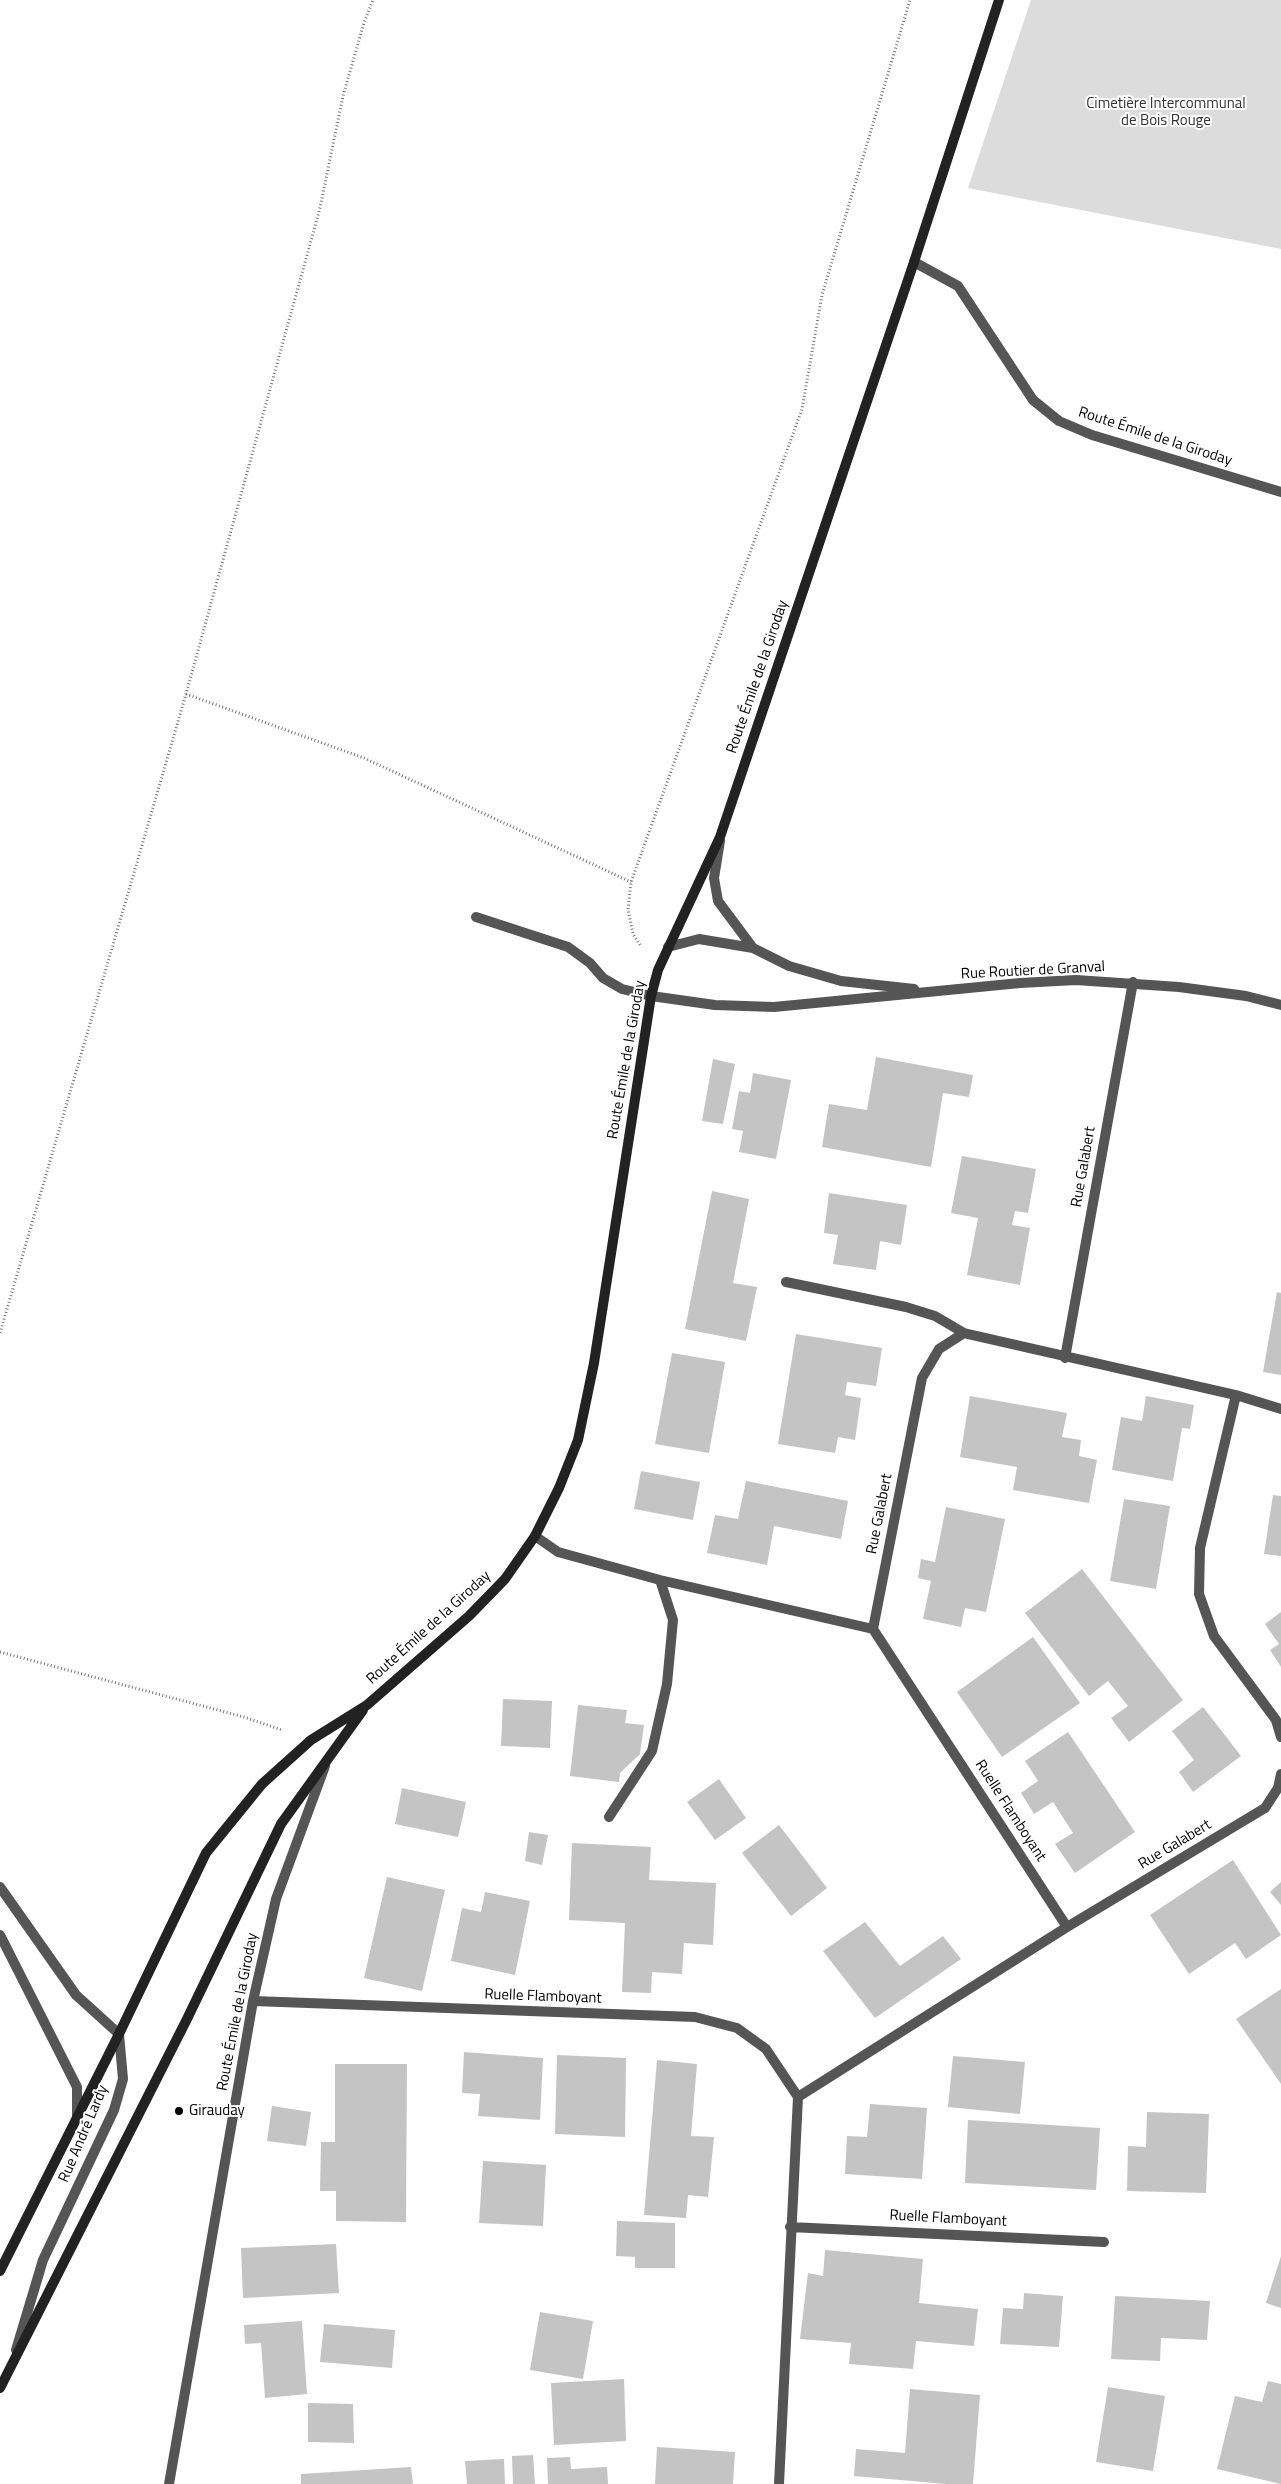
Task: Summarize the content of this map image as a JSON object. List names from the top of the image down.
{
  "streets": {
    "main road": ["Route Émile de la Giroday"],
    "street": [
      "Rue Routier de Granval",
      "Rue Galabert",
      "Ruelle Flamboyant",
      "Rue André Lardy"
    ]
  },
  "crossings": [
    ["Route Émile de la Giroday", "Rue Routier de Granval"],
    ["Route Émile de la Giroday", "Ruelle Flamboyant"],
    ["Route Émile de la Giroday", "Rue André Lardy"],
    ["Rue Routier de Granval", "Rue Galabert"],
    ["Rue Galabert", "Ruelle Flamboyant"]
  ],
  "parks": ["Cimetière Intercommunal de Bois Rouge"],
  "places": ["Girauday"]
}
